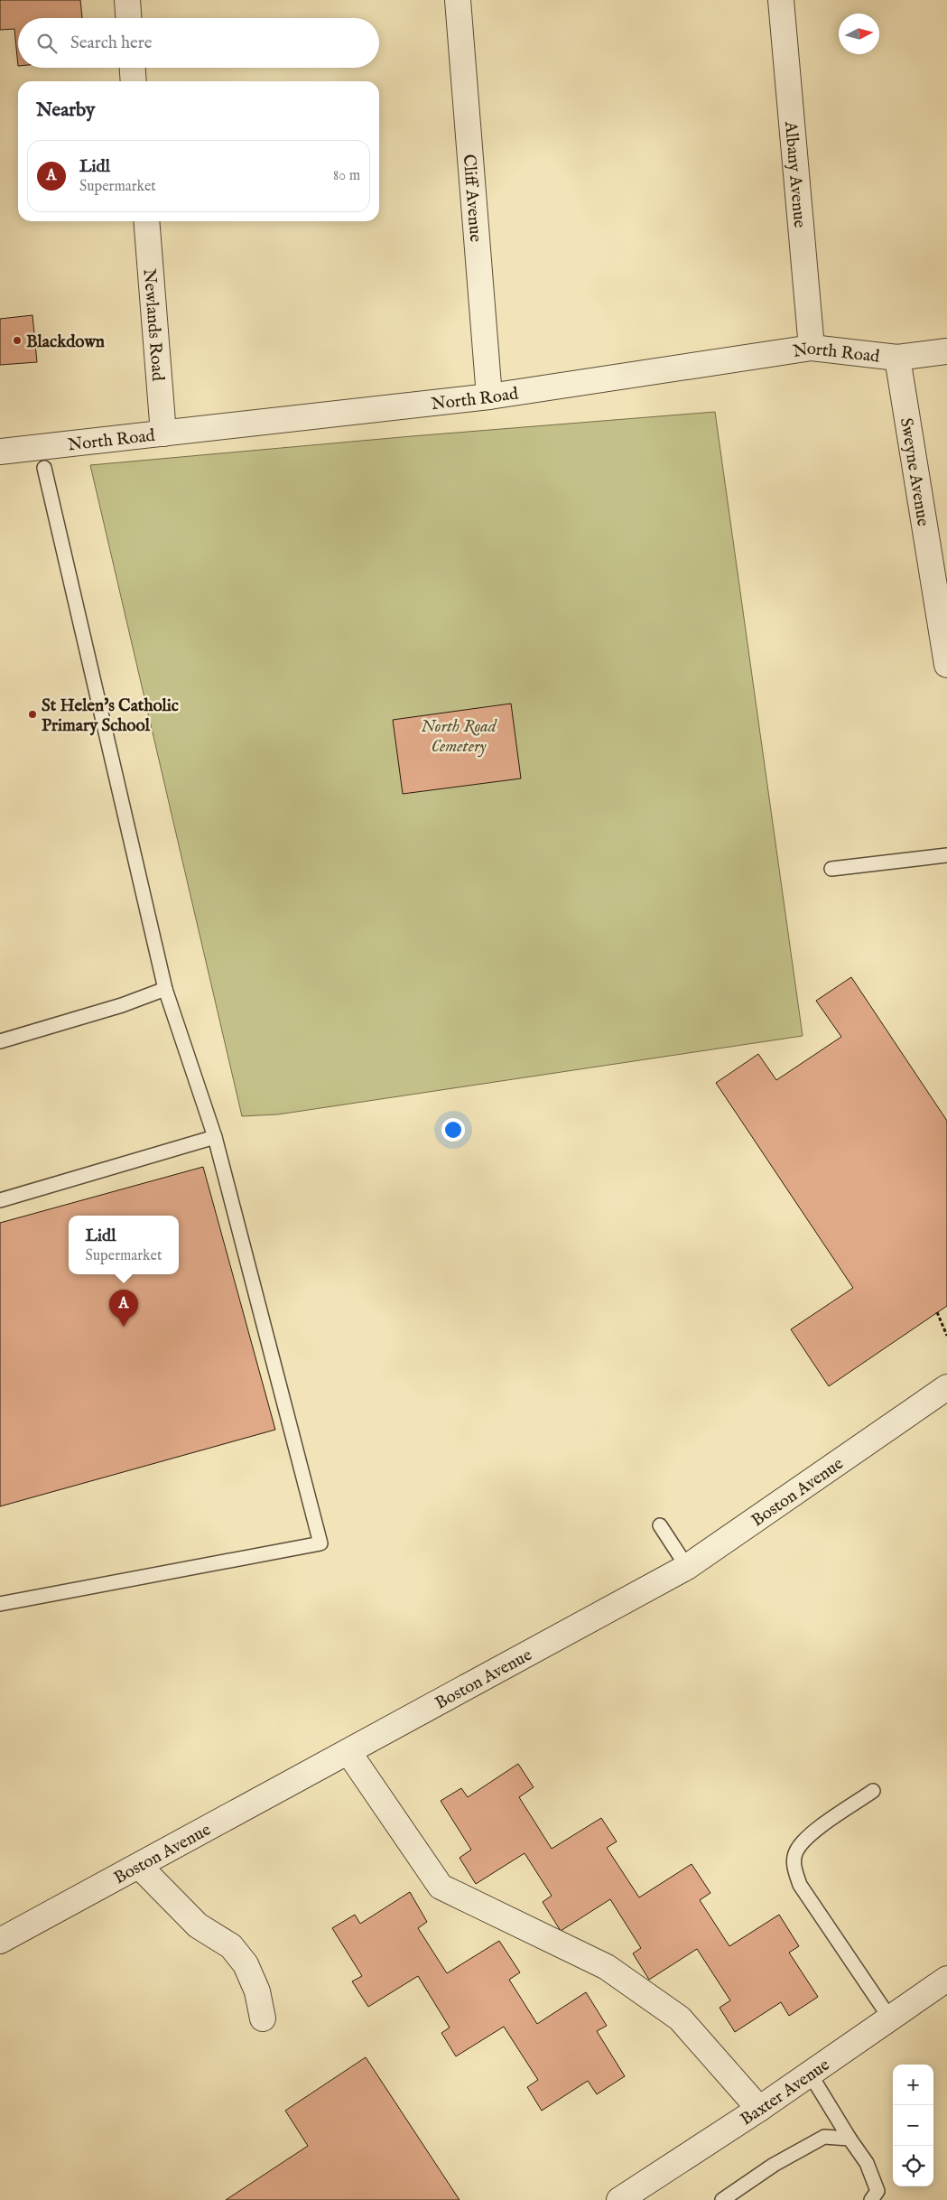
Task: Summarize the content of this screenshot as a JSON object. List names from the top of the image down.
{
  "streets": {
    "street": [
      "Albany Avenue",
      "Cliff Avenue",
      "Newlands Road",
      "North Road",
      "Sweyne Avenue",
      "Boston Avenue",
      "Baxter Avenue"
    ]
  },
  "crossings": [
    ["Albany Avenue", "North Road"],
    ["Cliff Avenue", "North Road"],
    ["Newlands Road", "North Road"],
    ["North Road", "Sweyne Avenue"]
  ],
  "parks": ["North Road Cemetery"],
  "places": ["Blackdown", "St Helen's Catholic Primary School"],
  "north": "right",
  "page": {
    "search": "Search here",
    "heading": "Nearby",
    "list": [
      {
        "mark": "A",
        "name": "Lidl",
        "note": "Supermarket",
        "value": "80 m"
      }
    ],
    "popup": ["Lidl", "Supermarket"],
    "pins": "A",
    "map_buttons": ["+", "−"]
  }
}
